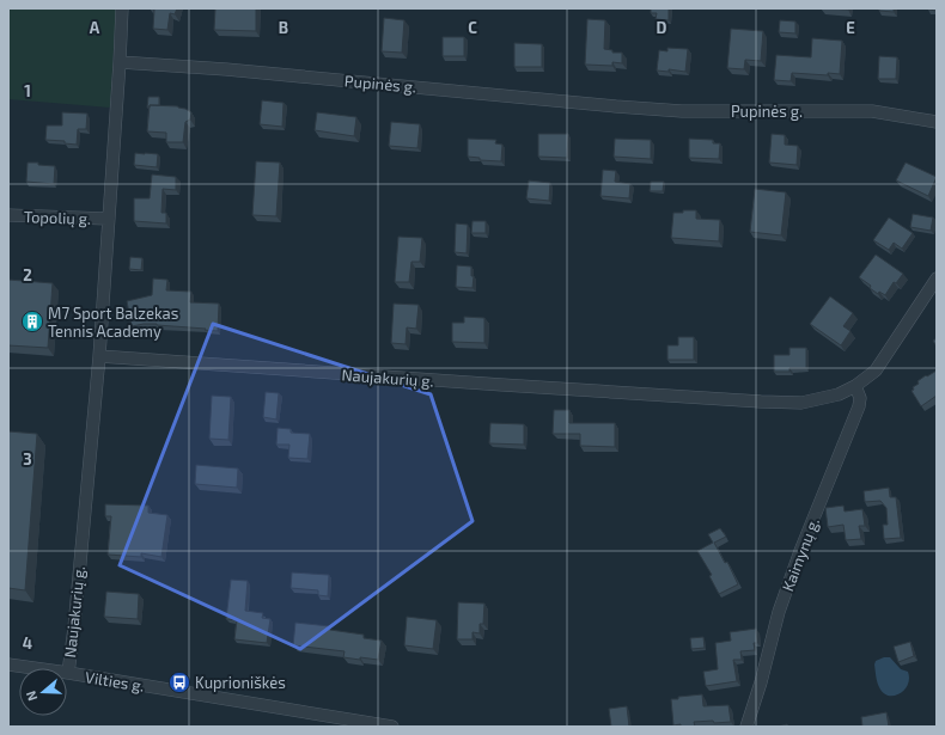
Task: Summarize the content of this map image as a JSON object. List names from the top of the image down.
{
  "streets": {
    "street": [
      "Pupinės g.",
      "Topolių g.",
      "Naujakurių g.",
      "Kaimynų g.",
      "Vilties g."
    ]
  },
  "crossings": [
    ["Naujakurių g.", "Kaimynų g."],
    ["Naujakurių g.", "Vilties g."]
  ],
  "places": {
    "building": ["M7 Sport Balzekas Tennis Academy"],
    "bus stop": ["Kuprioniškės"]
  },
  "north": "left",
  "grid": {
    "columns": [
      "A",
      "B",
      "C",
      "D",
      "E"
    ],
    "rows": [
      "1",
      "2",
      "3",
      "4"
    ]
  }
}
